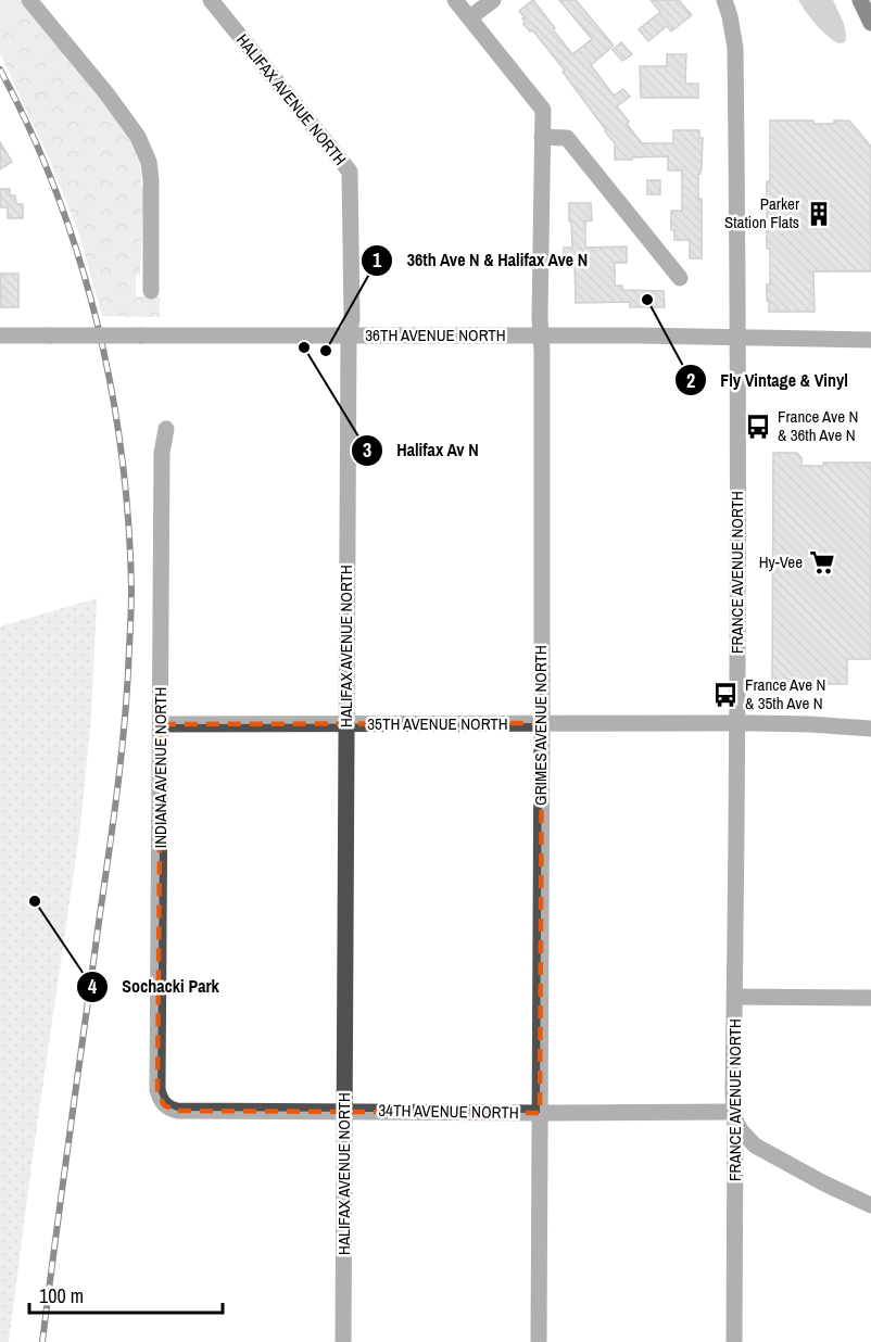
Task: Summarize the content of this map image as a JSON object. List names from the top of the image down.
{
  "streets": {
    "street": [
      "HALIFAX AVENUE NORTH",
      "36TH AVENUE NORTH",
      "FRANCE AVENUE NORTH",
      "35TH AVENUE NORTH",
      "GRIMES AVENUE NORTH",
      "INDIANA AVENUE NORTH",
      "34TH AVENUE NORTH"
    ]
  },
  "crossings": [
    ["HALIFAX AVENUE NORTH", "36TH AVENUE NORTH"],
    ["HALIFAX AVENUE NORTH", "35TH AVENUE NORTH"],
    ["HALIFAX AVENUE NORTH", "34TH AVENUE NORTH"],
    ["36TH AVENUE NORTH", "FRANCE AVENUE NORTH"],
    ["36TH AVENUE NORTH", "GRIMES AVENUE NORTH"],
    ["FRANCE AVENUE NORTH", "35TH AVENUE NORTH"],
    ["FRANCE AVENUE NORTH", "34TH AVENUE NORTH"],
    ["35TH AVENUE NORTH", "GRIMES AVENUE NORTH"],
    ["35TH AVENUE NORTH", "INDIANA AVENUE NORTH"],
    ["GRIMES AVENUE NORTH", "34TH AVENUE NORTH"],
    ["INDIANA AVENUE NORTH", "34TH AVENUE NORTH"]
  ],
  "places": {
    "building": ["Parker Station Flats"],
    "other": [
      "Fly Vintage & Vinyl",
      "Halifax Av N",
      "36th Ave N & Halifax Ave N",
      "Sochacki Park"
    ],
    "bus stop": ["France Ave N & 36th Ave N", "France Ave N & 35th Ave N"],
    "supermarket": ["Hy-Vee"]
  },
  "scale_bar": "100 m"
}
